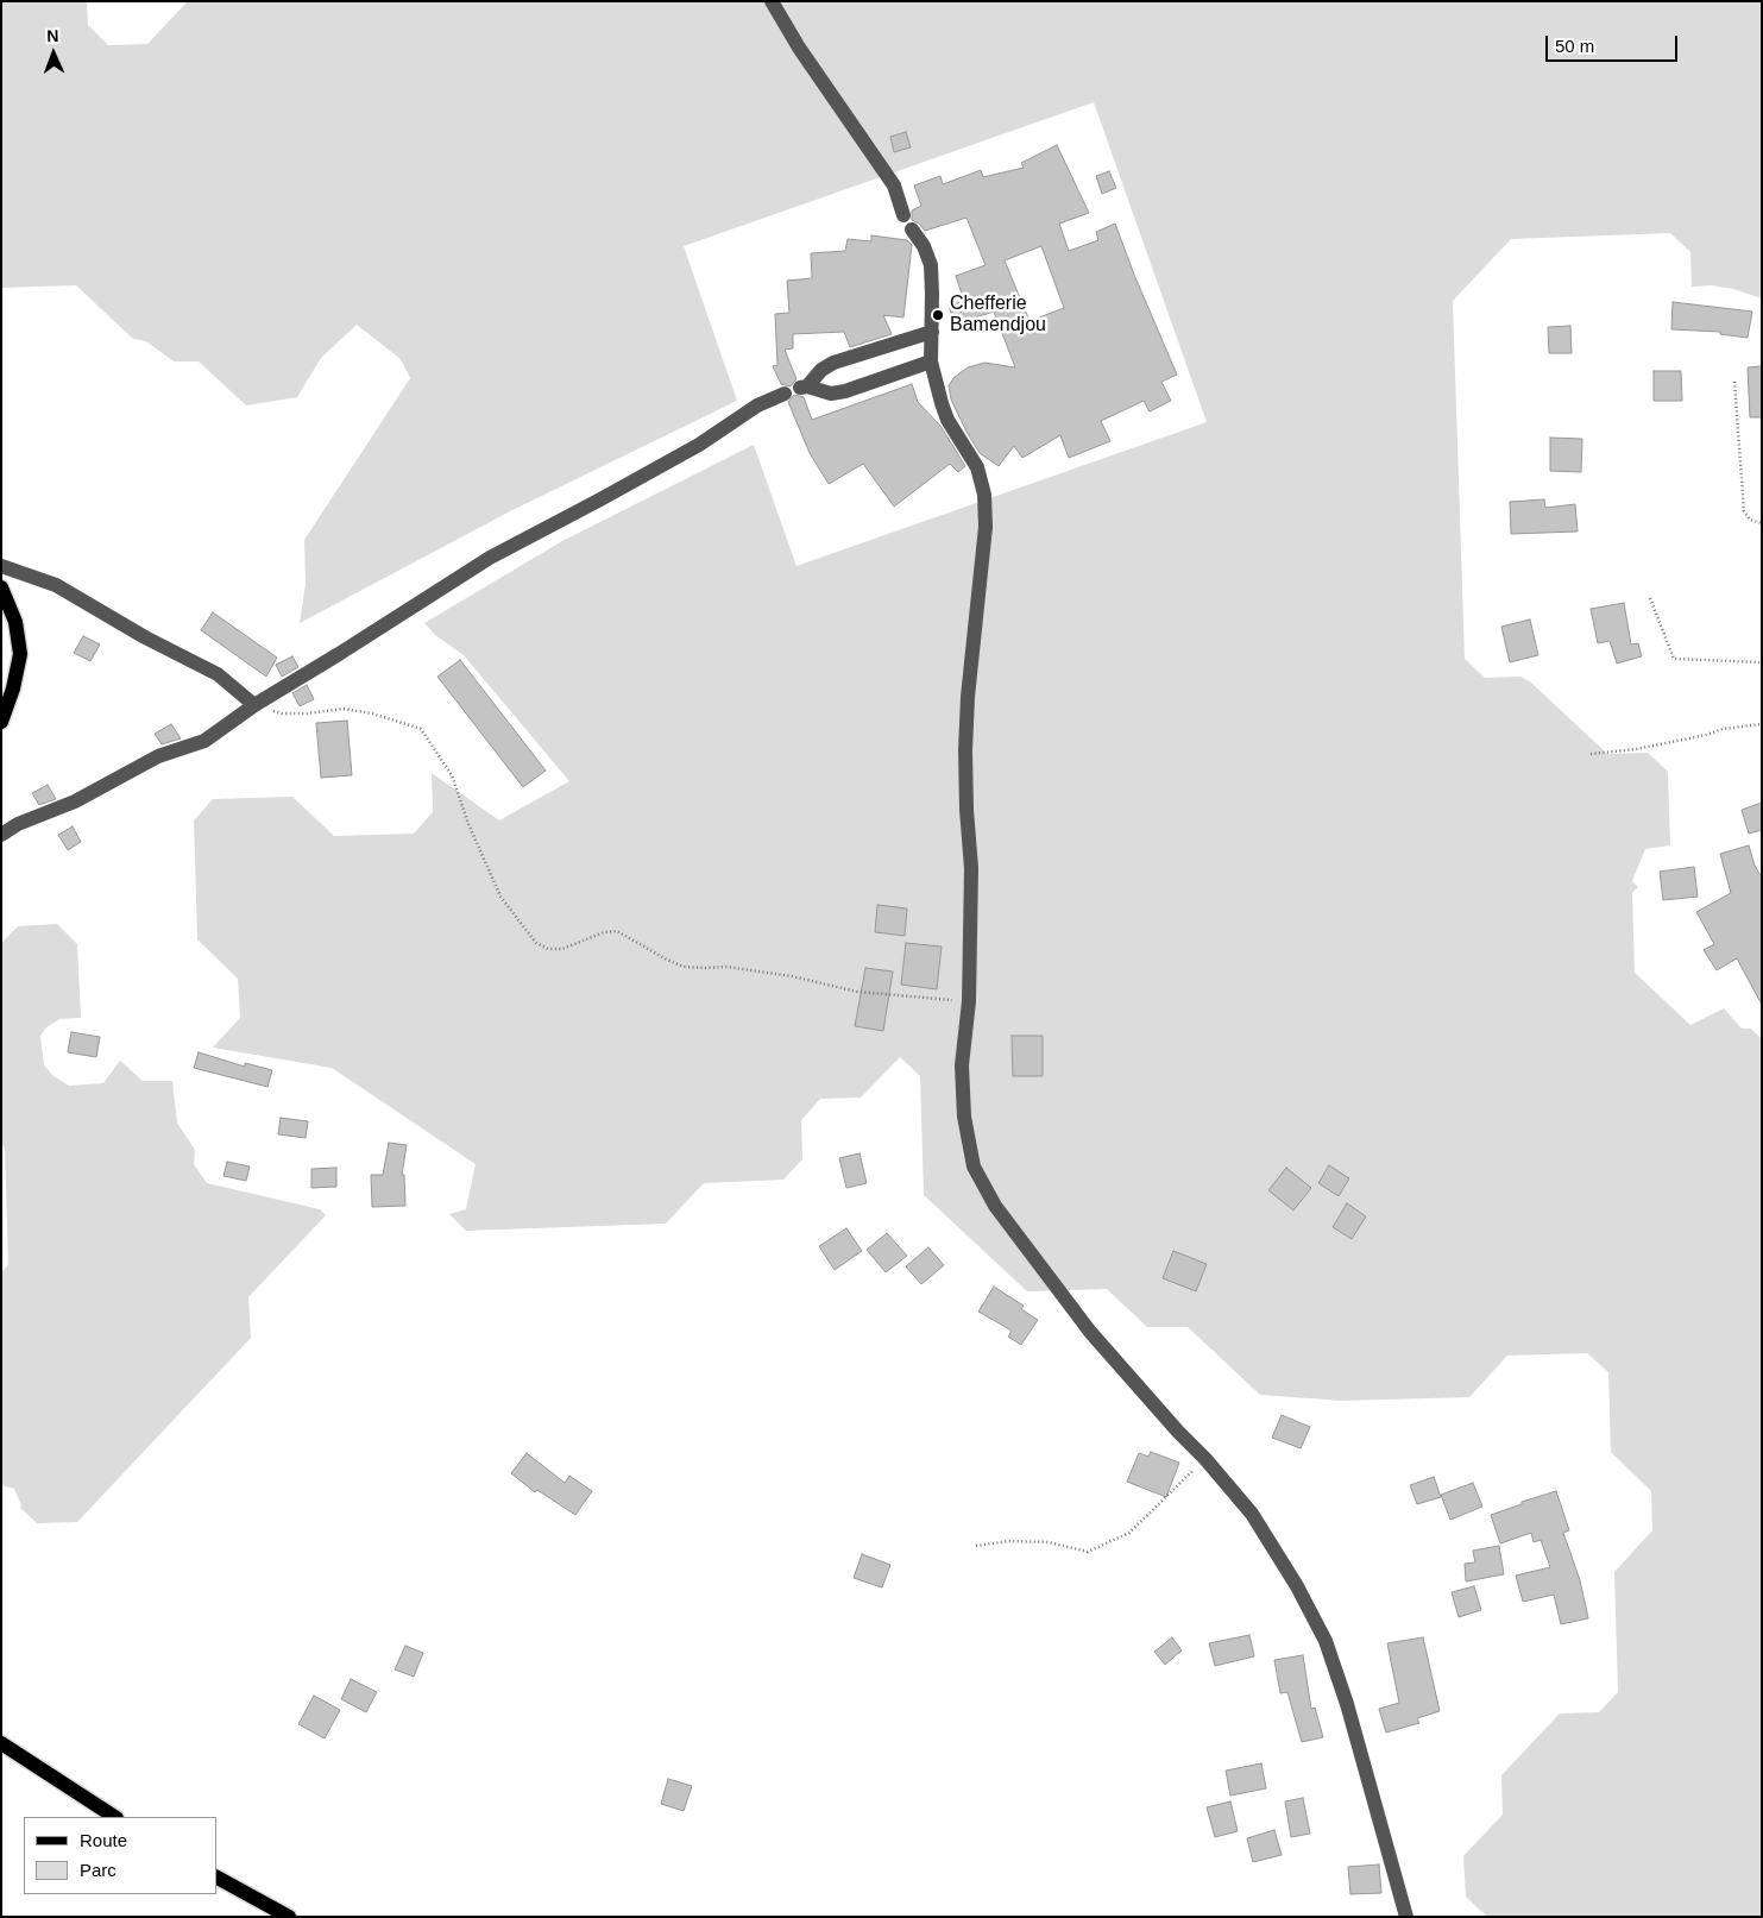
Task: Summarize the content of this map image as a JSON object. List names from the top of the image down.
{
  "places": ["Chefferie Bamendjou"],
  "legend": ["Route", "Parc"],
  "scale_bar": "50 m",
  "north": "top"
}
